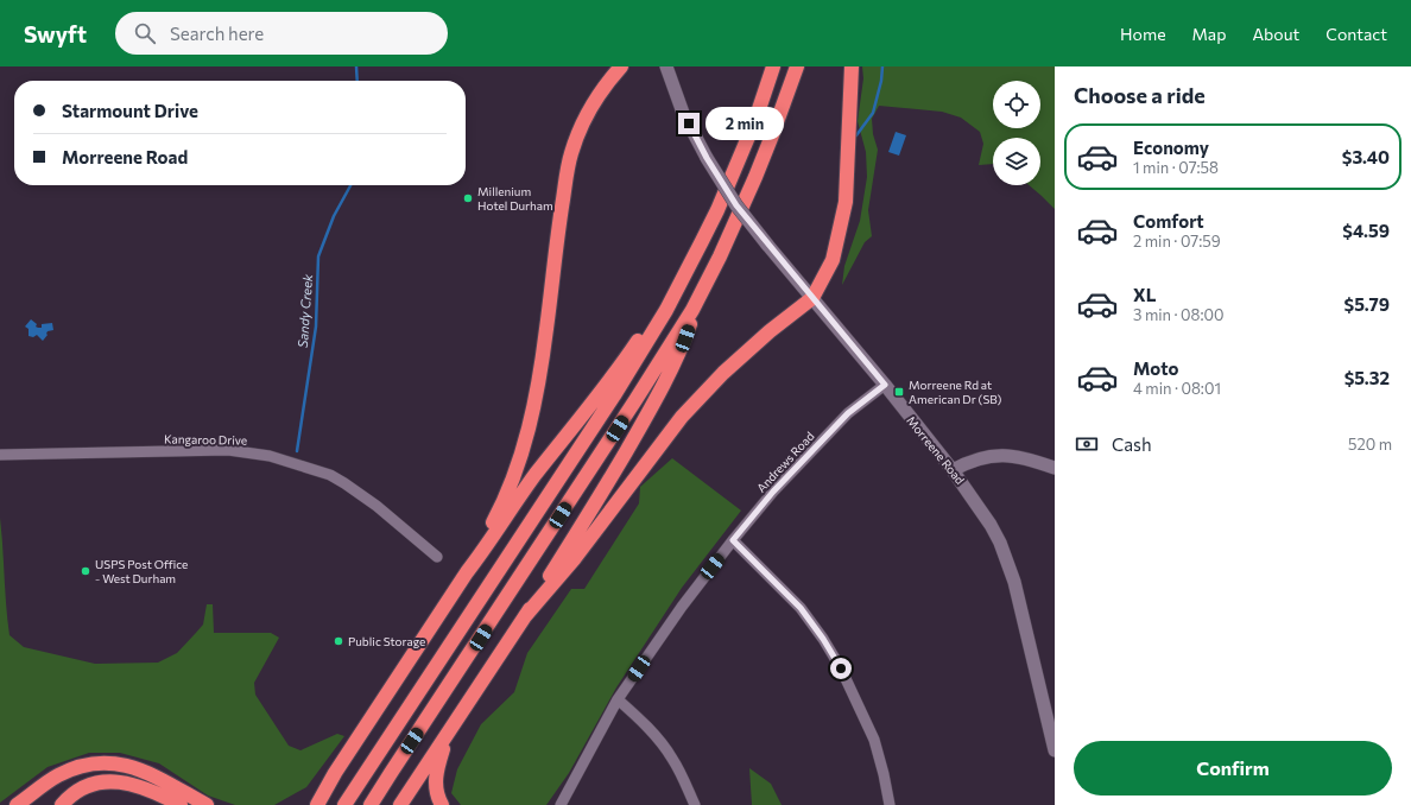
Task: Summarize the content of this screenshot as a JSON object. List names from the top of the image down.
{
  "streets": {
    "street": ["Kangaroo Drive", "Morreene Road", "Andrews Road"]
  },
  "crossings": [
    ["Morreene Road", "Andrews Road"]
  ],
  "water": ["Sandy Creek"],
  "places": {
    "other": ["Millenium Hotel Durham", "USPS Post Office - West Durham", "Public Storage"],
    "transit": ["Morreene Rd at American Dr (SB)"]
  },
  "page": {
    "header": "Swyft",
    "search": "Search here",
    "nav": [
      "Home",
      "Map",
      "About",
      "Contact"
    ],
    "heading": "Choose a ride",
    "banner": ["Starmount Drive", "Morreene Road"],
    "bubble": "2 min",
    "list": [
      {
        "name": "Economy",
        "note": "1 min · 07:58",
        "value": "$3.40"
      },
      {
        "name": "Comfort",
        "note": "2 min · 07:59",
        "value": "$4.59"
      },
      {
        "name": "XL",
        "note": "3 min · 08:00",
        "value": "$5.79"
      },
      {
        "name": "Moto",
        "note": "4 min · 08:01",
        "value": "$5.32"
      }
    ],
    "pay": ["Cash", "520 m"],
    "buttons": "Confirm"
  }
}
